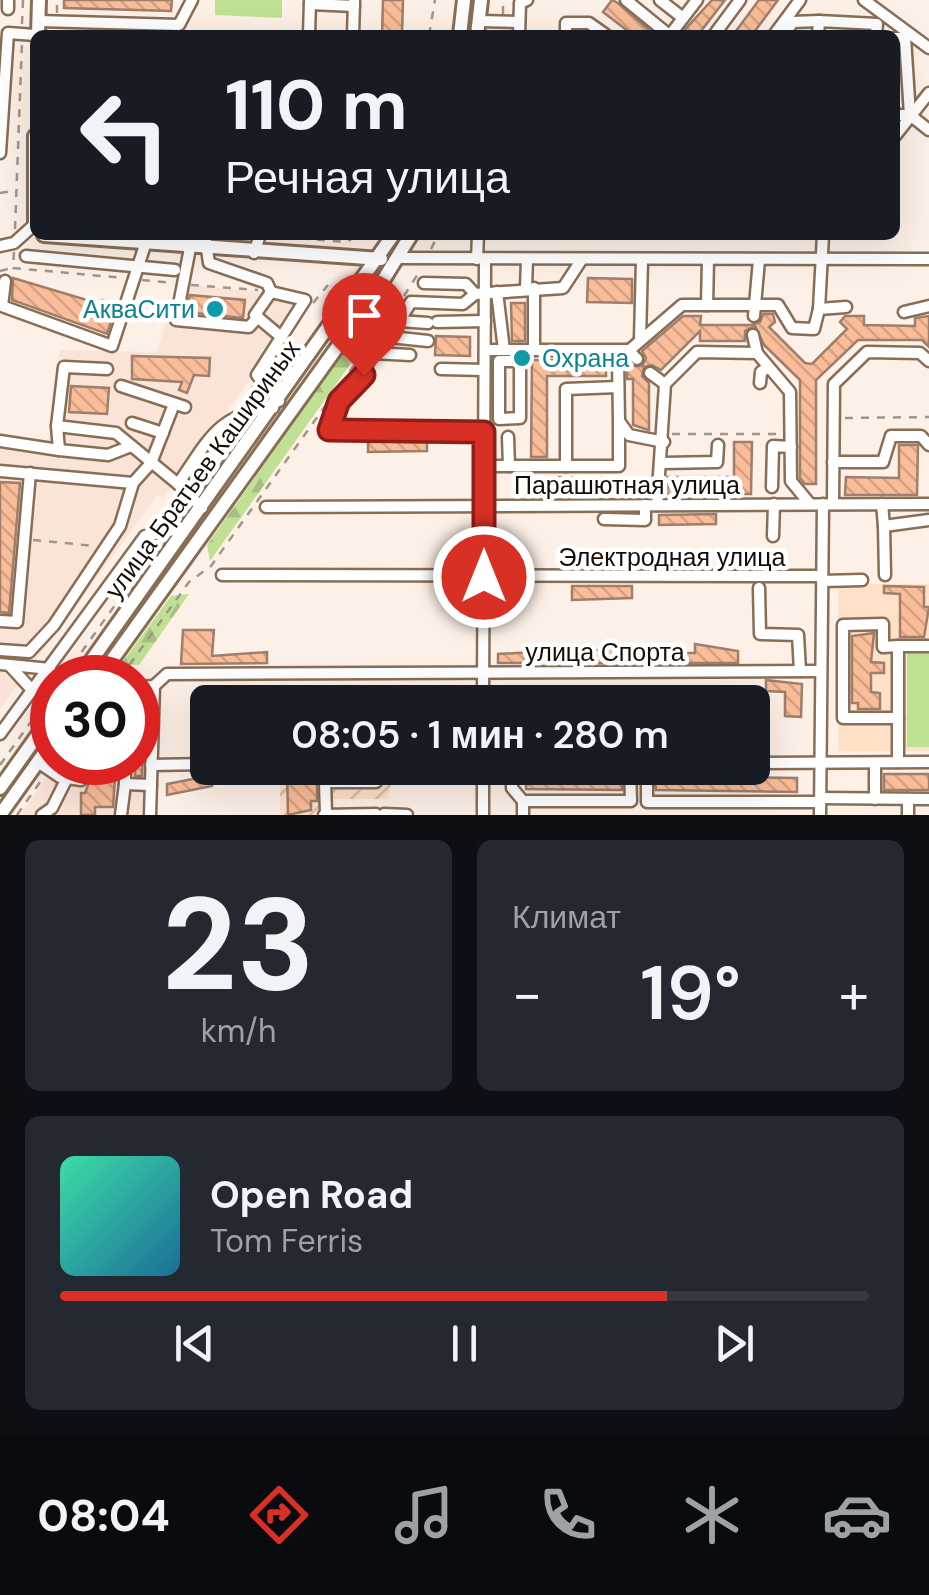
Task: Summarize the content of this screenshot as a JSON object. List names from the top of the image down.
{
  "streets": {
    "main road": ["улица Братьев Кашириных"],
    "street": ["Парашютная улица", "Электродная улица", "улица Спорта"]
  },
  "places": ["АкваСити", "Охрана"],
  "page": {
    "turn": ["110 m", "Речная улица"],
    "limit": "30",
    "trip": "08:05 · 1 мин · 280 m",
    "tile": [
      ["23", "km/h"],
      "Климат"
    ],
    "heat": ["−", "19°", "+"],
    "song": ["Open Road", "Tom Ferris"],
    "tabs": "08:04"
  }
}
